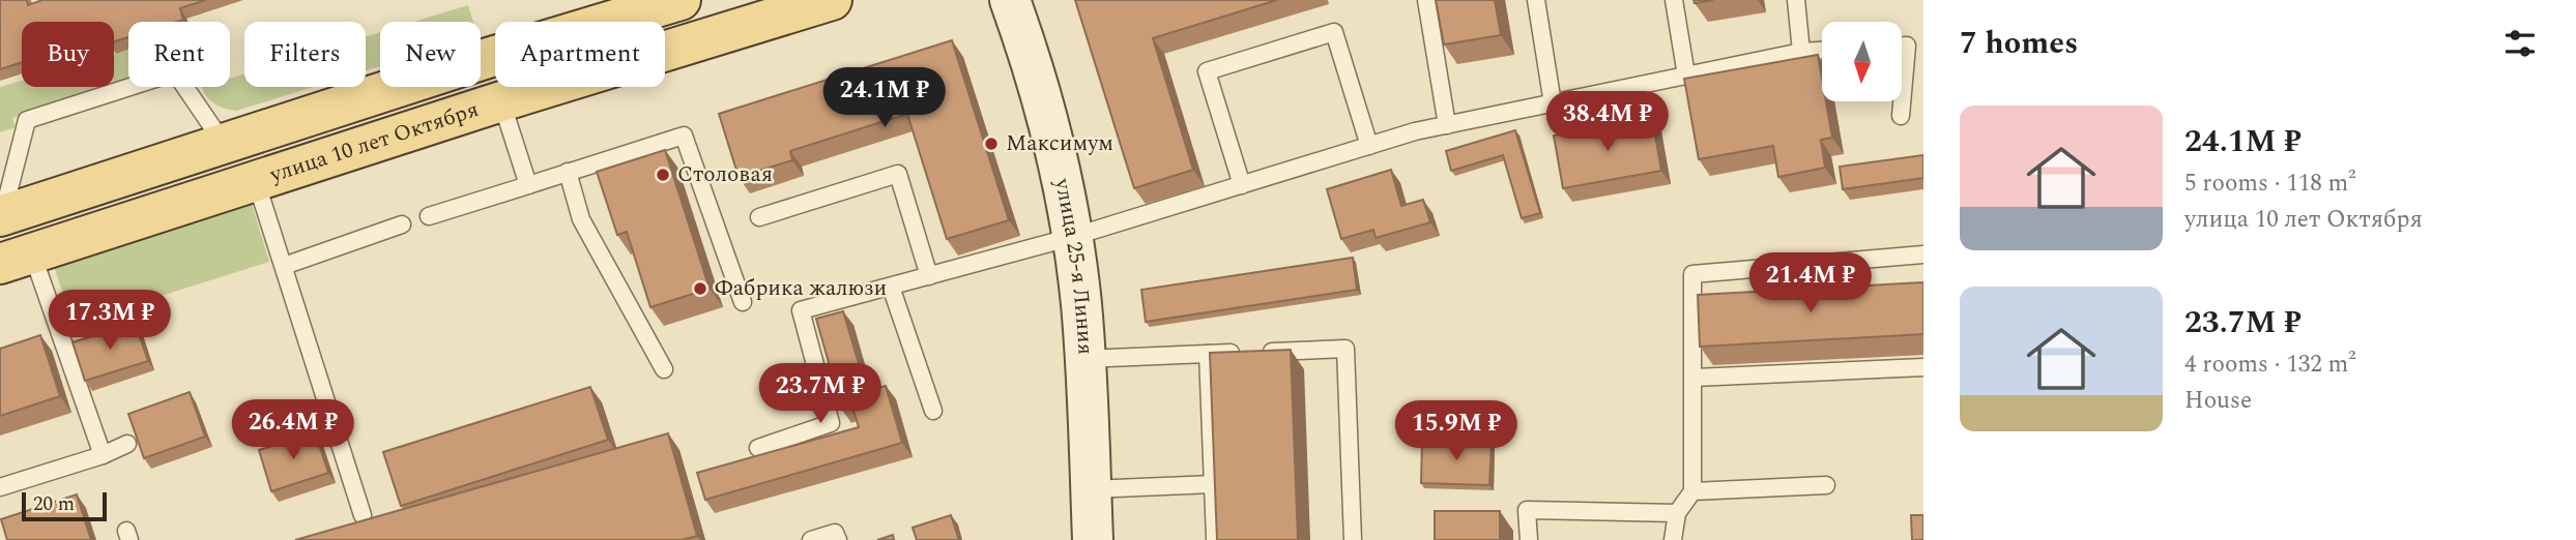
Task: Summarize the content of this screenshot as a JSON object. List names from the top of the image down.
{
  "streets": {
    "main road": ["улица 10 лет Октября", "улица 25-я Линия"]
  },
  "places": ["Максимум", "Столовая", "Фабрика жалюзи"],
  "scale_bar": "20 m",
  "north": "bottom",
  "page": {
    "heading": "7 homes",
    "chip": [
      "Buy",
      "Rent",
      "Filters",
      "New",
      "Apartment"
    ],
    "price": [
      "24.1M ₽",
      "38.4M ₽",
      "21.4M ₽",
      "17.3M ₽",
      "23.7M ₽",
      "26.4M ₽",
      "15.9M ₽"
    ],
    "list": [
      {
        "name": "24.1M ₽",
        "note": "5 rooms · 118 m² · улица 10 лет Октября"
      },
      {
        "name": "23.7M ₽",
        "note": "4 rooms · 132 m² · House"
      }
    ],
    "scale": "20 m"
  }
}
